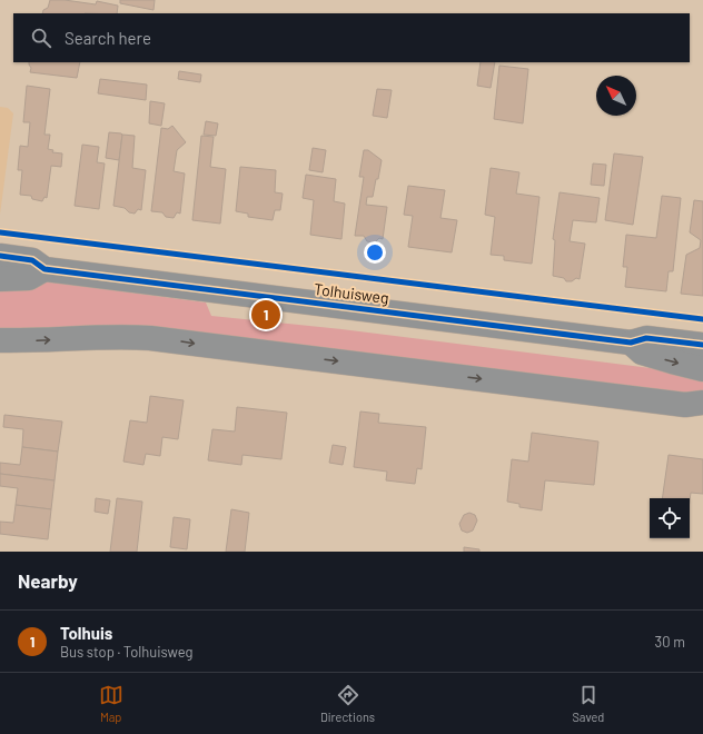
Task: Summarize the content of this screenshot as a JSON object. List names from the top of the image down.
{
  "streets": {
    "street": ["Tolhuisweg"]
  },
  "north": "top left",
  "page": {
    "search": "Search here",
    "pins": "1",
    "heading": "Nearby",
    "list": [
      {
        "mark": "1",
        "name": "Tolhuis",
        "note": "Bus stop · Tolhuisweg",
        "value": "30 m"
      }
    ],
    "nav": ["Map", "Directions", "Saved"]
  }
}
